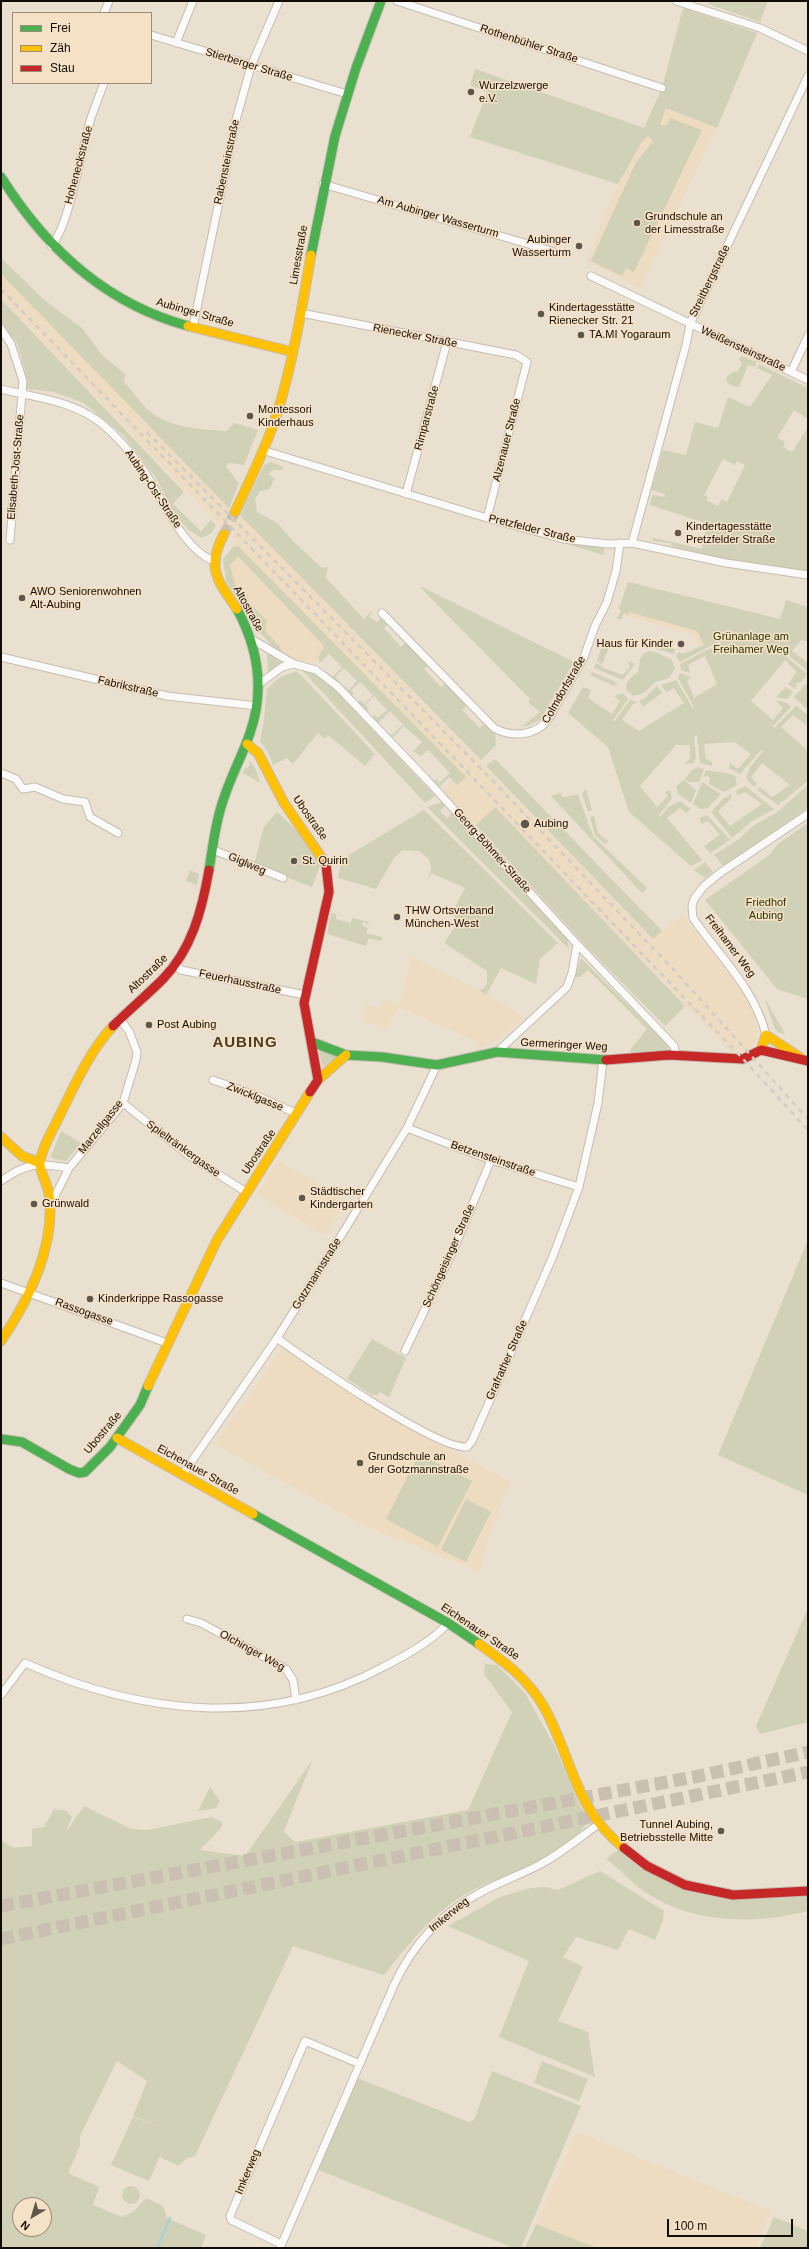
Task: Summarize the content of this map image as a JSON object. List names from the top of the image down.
{
  "streets": {
    "street": [
      "Rothenbühler Straße",
      "Stierberger Straße",
      "Rabensteinstraße",
      "Hoheneckstraße",
      "Am Aubinger Wasserturm",
      "Limesstraße",
      "Streitbergstraße",
      "Aubinger Straße",
      "Rienecker Straße",
      "Weißensteinstraße",
      "Rimparstraße",
      "Alzenauer Straße",
      "Elisabeth-Jost-Straße",
      "Aubing-Ost-Straße",
      "Pretzfelder Straße",
      "Altostraße",
      "Fabrikstraße",
      "Colmdorfstraße",
      "Ubostraße",
      "Georg-Böhmer-Straße",
      "Giglweg",
      "Freihamer Weg",
      "Feuerhausstraße",
      "Germeringer Weg",
      "Zwicklgasse",
      "Marzellgasse",
      "Spieltränkergasse",
      "Betzensteinstraße",
      "Schöngeisinger Straße",
      "Gotzmannstraße",
      "Rassogasse",
      "Grafrather Straße",
      "Eichenauer Straße",
      "Olchinger Weg",
      "Imkerweg"
    ]
  },
  "crossings": [
    ["Stierberger Straße", "Rabensteinstraße"],
    ["Stierberger Straße", "Limesstraße"],
    ["Rabensteinstraße", "Aubinger Straße"],
    ["Hoheneckstraße", "Aubinger Straße"],
    ["Am Aubinger Wasserturm", "Limesstraße"],
    ["Limesstraße", "Aubinger Straße"],
    ["Limesstraße", "Rienecker Straße"],
    ["Limesstraße", "Pretzfelder Straße"],
    ["Streitbergstraße", "Weißensteinstraße"],
    ["Streitbergstraße", "Pretzfelder Straße"],
    ["Rienecker Straße", "Rimparstraße"],
    ["Rienecker Straße", "Alzenauer Straße"],
    ["Rimparstraße", "Pretzfelder Straße"],
    ["Alzenauer Straße", "Pretzfelder Straße"],
    ["Elisabeth-Jost-Straße", "Aubing-Ost-Straße"],
    ["Aubing-Ost-Straße", "Altostraße"],
    ["Pretzfelder Straße", "Colmdorfstraße"],
    ["Altostraße", "Fabrikstraße"],
    ["Altostraße", "Ubostraße"],
    ["Altostraße", "Georg-Böhmer-Straße"],
    ["Altostraße", "Giglweg"],
    ["Altostraße", "Feuerhausstraße"],
    ["Altostraße", "Marzellgasse"],
    ["Ubostraße", "Feuerhausstraße"],
    ["Ubostraße", "Germeringer Weg"],
    ["Ubostraße", "Zwicklgasse"],
    ["Ubostraße", "Spieltränkergasse"],
    ["Ubostraße", "Rassogasse"],
    ["Ubostraße", "Eichenauer Straße"],
    ["Georg-Böhmer-Straße", "Germeringer Weg"],
    ["Germeringer Weg", "Gotzmannstraße"],
    ["Germeringer Weg", "Grafrather Straße"],
    ["Marzellgasse", "Spieltränkergasse"],
    ["Betzensteinstraße", "Schöngeisinger Straße"],
    ["Betzensteinstraße", "Gotzmannstraße"],
    ["Betzensteinstraße", "Grafrather Straße"],
    ["Gotzmannstraße", "Grafrather Straße"],
    ["Gotzmannstraße", "Eichenauer Straße"],
    ["Eichenauer Straße", "Imkerweg"]
  ],
  "districts": ["AUBING"],
  "parks": ["Grünanlage am Freihamer Weg", "Friedhof Aubing"],
  "places": [
    "Wurzelzwerge e.V.",
    "Grundschule an der Limesstraße",
    "Aubinger Wasserturm",
    "Kindertagesstätte Rienecker Str. 21",
    "TA.MI Yogaraum",
    "Montessori Kinderhaus",
    "Kindertagesstätte Pretzfelder Straße",
    "AWO Seniorenwohnen Alt-Aubing",
    "Haus für Kinder",
    "Aubing",
    "St. Quirin",
    "THW Ortsverband München-West",
    "Post Aubing",
    "Städtischer Kindergarten",
    "Grünwald",
    "Kinderkrippe Rassogasse",
    "Grundschule an der Gotzmannstraße",
    "Tunnel Aubing, Betriebsstelle Mitte"
  ],
  "legend": ["Frei", "Zäh", "Stau"],
  "scale_bar": "100 m",
  "north": "bottom left"
}
